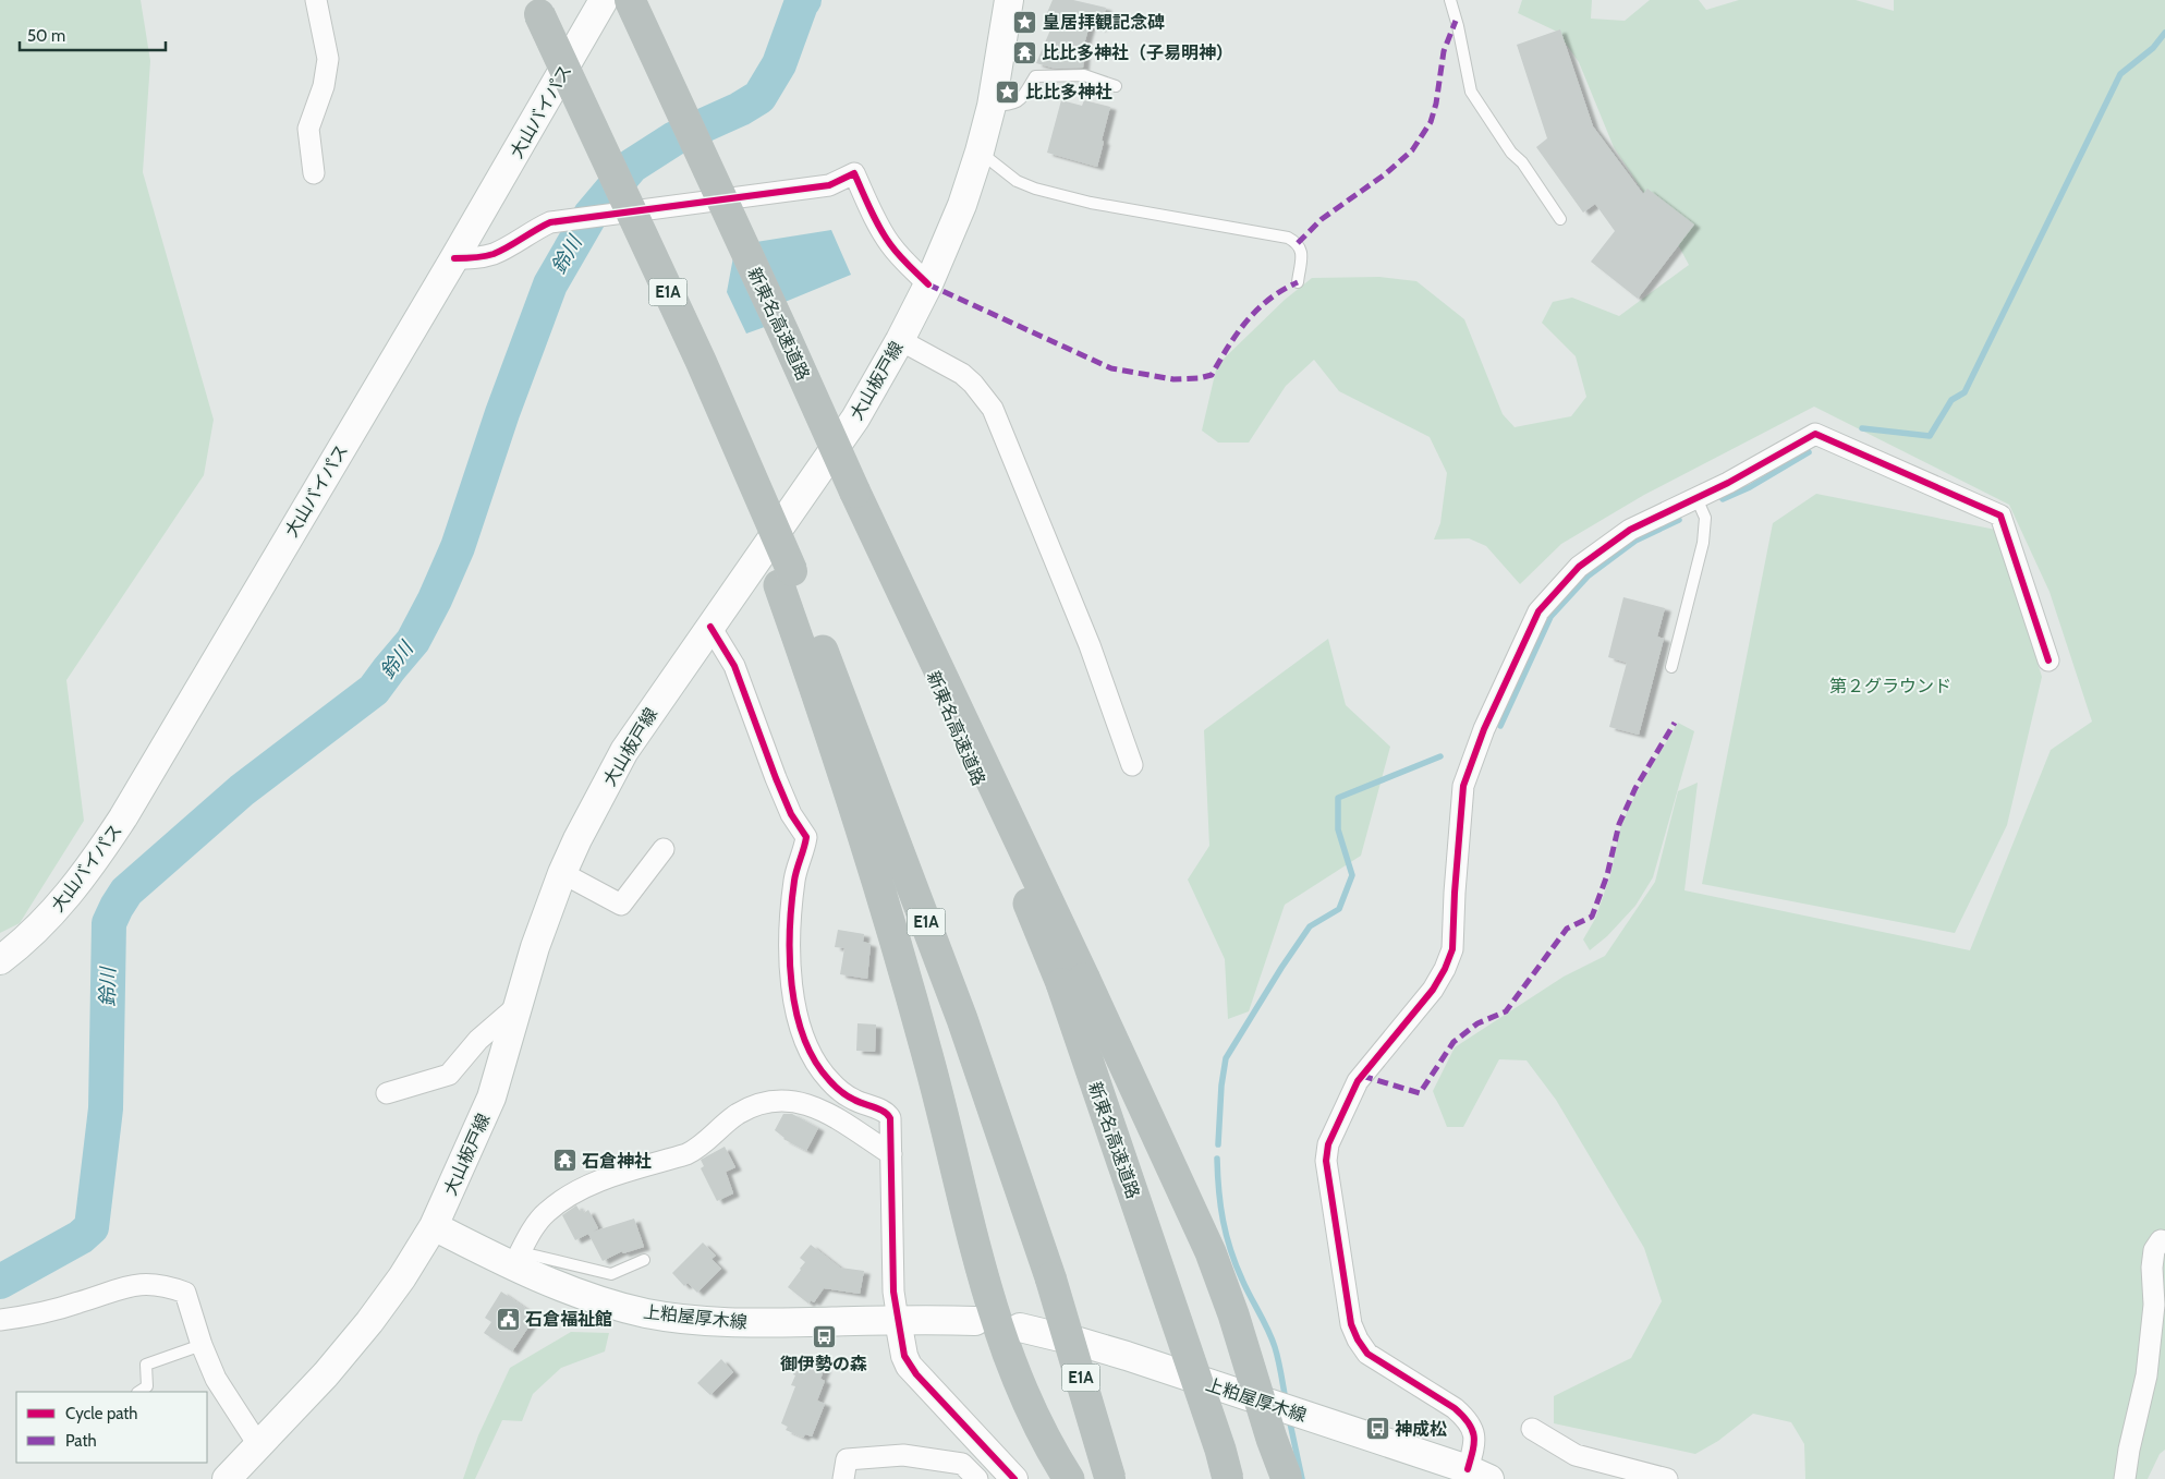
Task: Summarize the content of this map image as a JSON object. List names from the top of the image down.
{
  "streets": {
    "highway": ["E1A", "新東名高速道路"],
    "main road": ["大山バイパス", "大山板戸線", "上粕屋厚木線"]
  },
  "crossings": [
    ["大山板戸線", "上粕屋厚木線"]
  ],
  "water": ["鈴川"],
  "parks": ["第２グラウンド"],
  "places": {
    "place": ["皇居拝観記念碑", "比比多神社"],
    "temple": ["比比多神社（子易明神）", "石倉神社"],
    "public building": ["石倉福祉館"],
    "bus stop": ["御伊勢の森", "神成松"]
  },
  "legend": ["Cycle path", "Path"],
  "scale_bar": "50 m"
}
